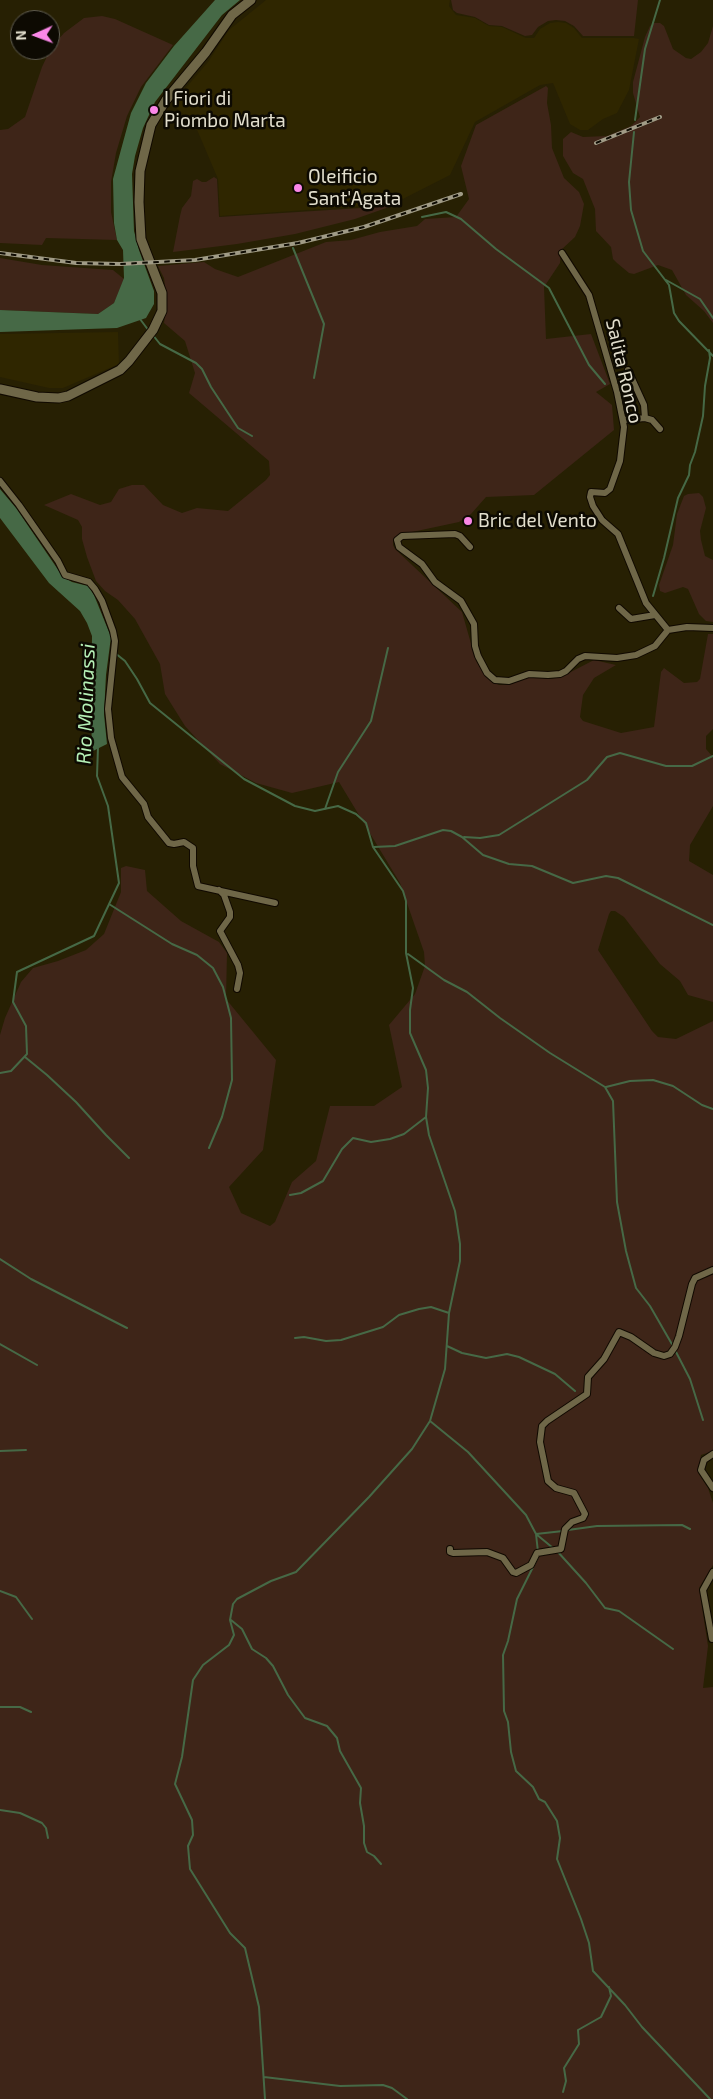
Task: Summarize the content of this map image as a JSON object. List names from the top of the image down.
{
  "streets": {
    "street": ["Salita Ronco"]
  },
  "water": ["Rio Molinassi"],
  "places": ["I Fiori di Piombo Marta", "Oleificio Sant'Agata", "Bric del Vento"],
  "north": "left"
}
